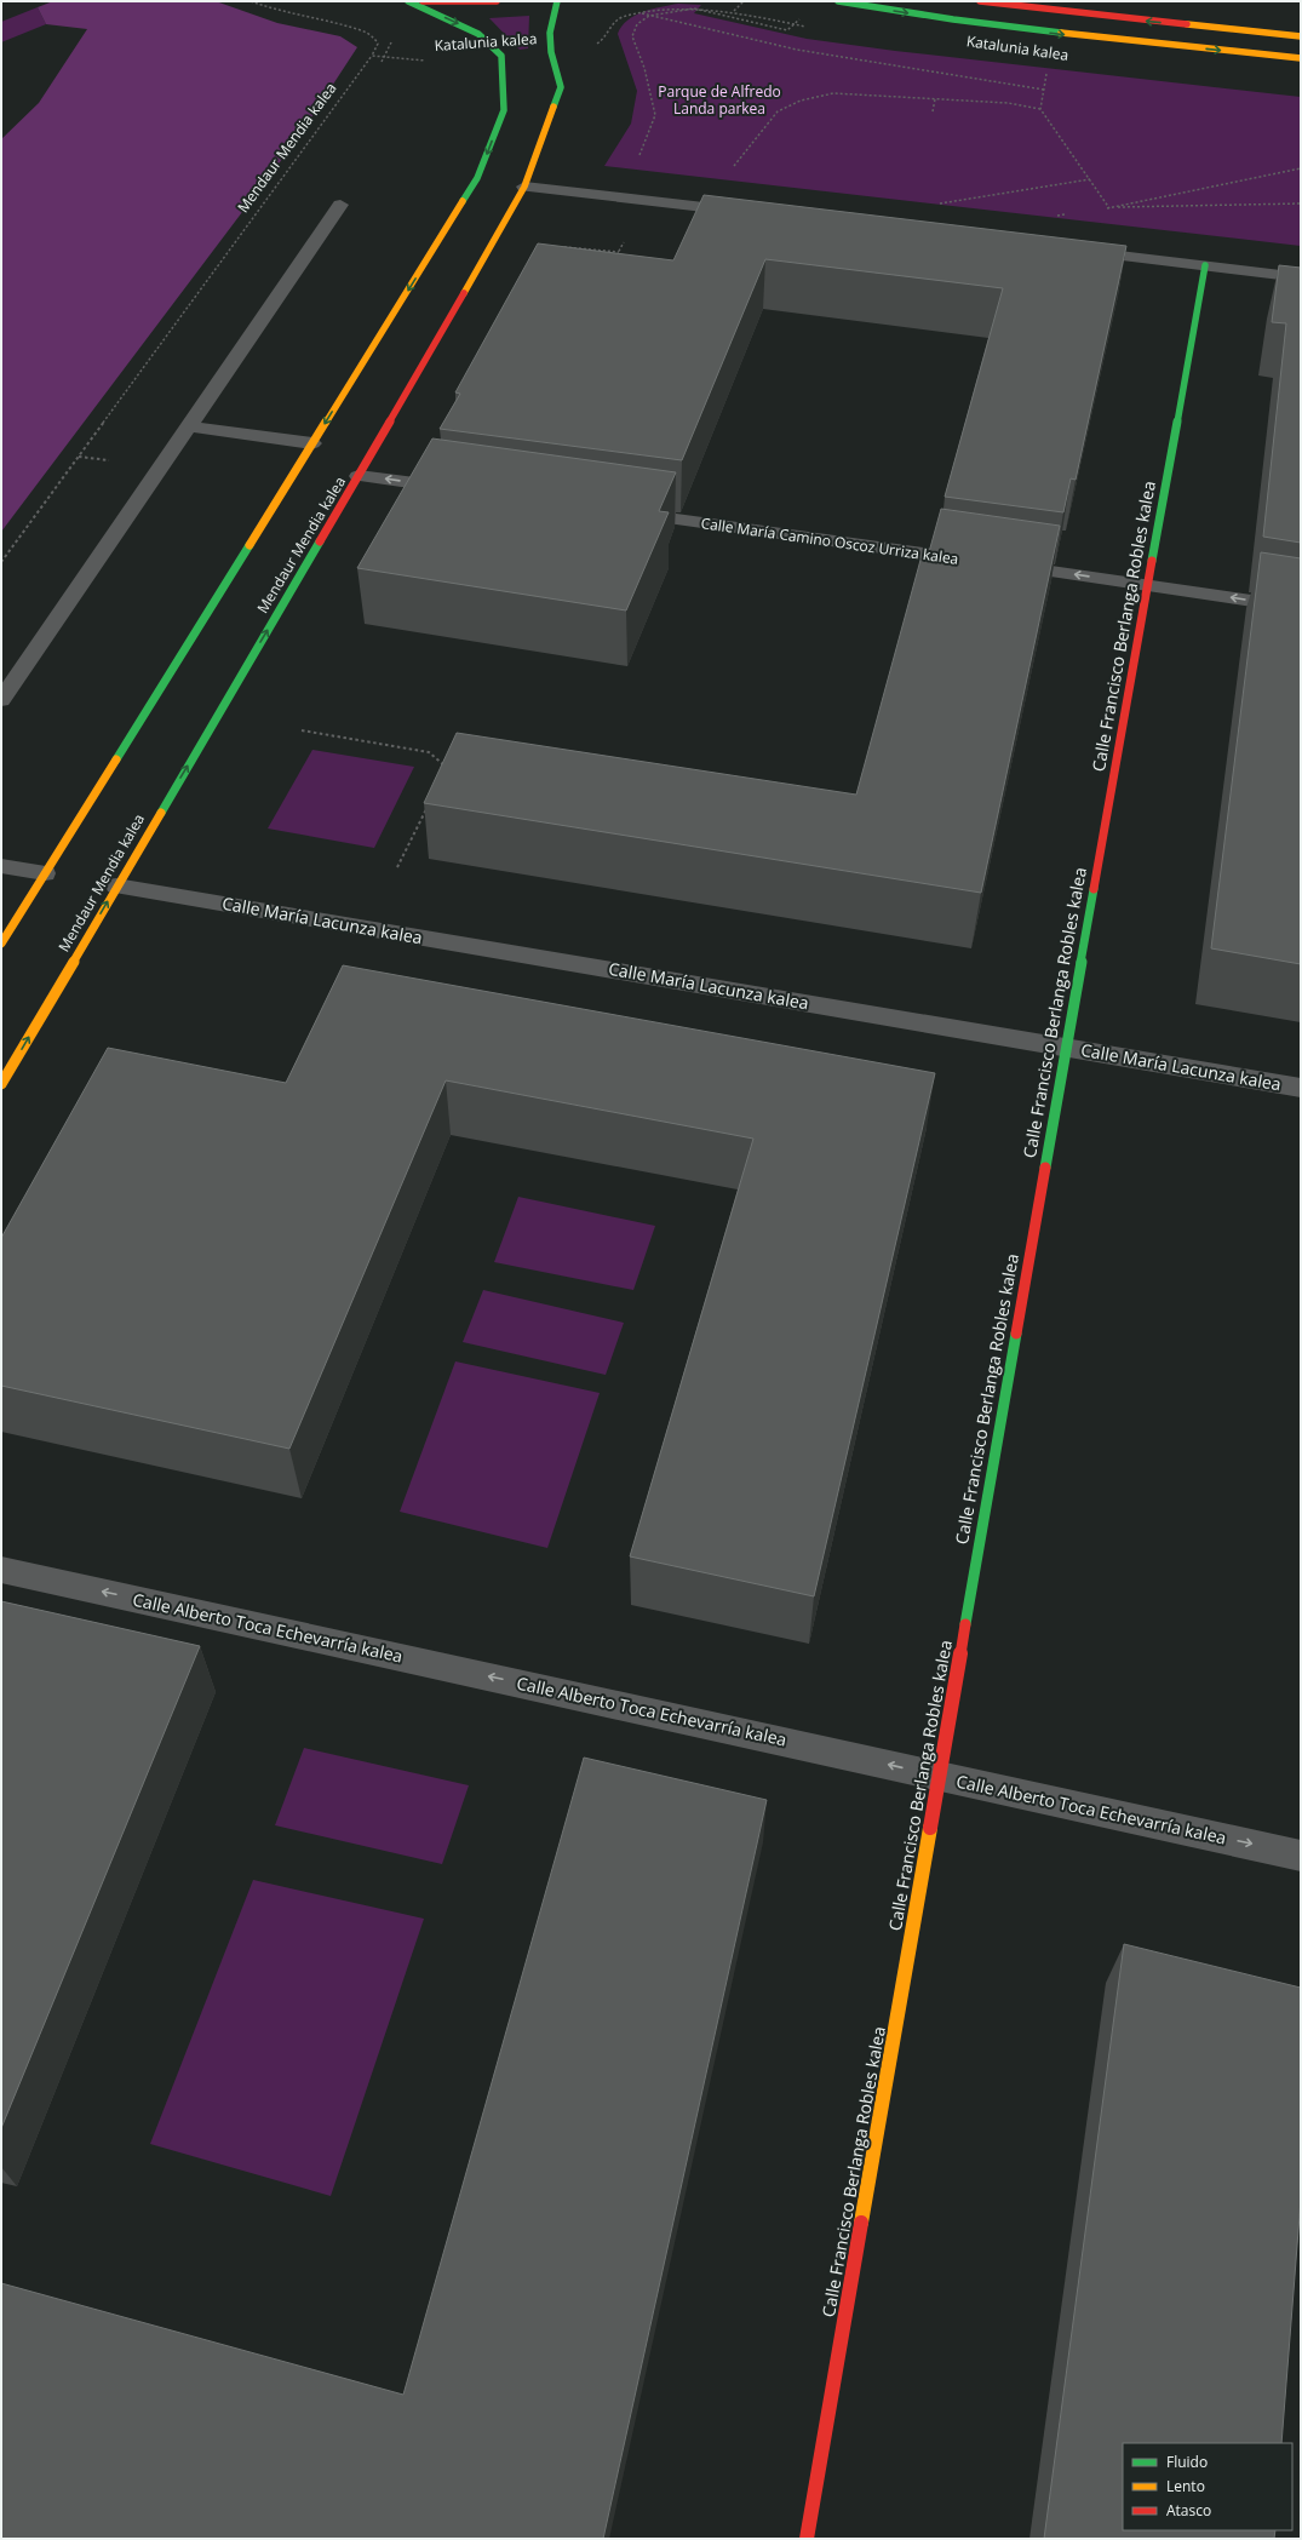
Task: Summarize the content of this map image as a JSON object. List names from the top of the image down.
{
  "streets": {
    "street": [
      "Katalunia kalea",
      "Mendaur Mendia kalea",
      "Calle María Camino Oscoz Urriza kalea",
      "Calle Francisco Berlanga Robles kalea",
      "Calle María Lacunza kalea",
      "Calle Alberto Toca Echevarría kalea"
    ]
  },
  "crossings": [
    ["Katalunia kalea", "Mendaur Mendia kalea"],
    ["Mendaur Mendia kalea", "Calle María Lacunza kalea"],
    ["Calle María Camino Oscoz Urriza kalea", "Calle Francisco Berlanga Robles kalea"],
    ["Calle Francisco Berlanga Robles kalea", "Calle María Lacunza kalea"],
    ["Calle Francisco Berlanga Robles kalea", "Calle Alberto Toca Echevarría kalea"]
  ],
  "one_way": ["Mendaur Mendia kalea", "Calle María Camino Oscoz Urriza kalea"],
  "parks": ["Parque de Alfredo Landa parkea"],
  "legend": ["Fluido", "Lento", "Atasco"]
}
